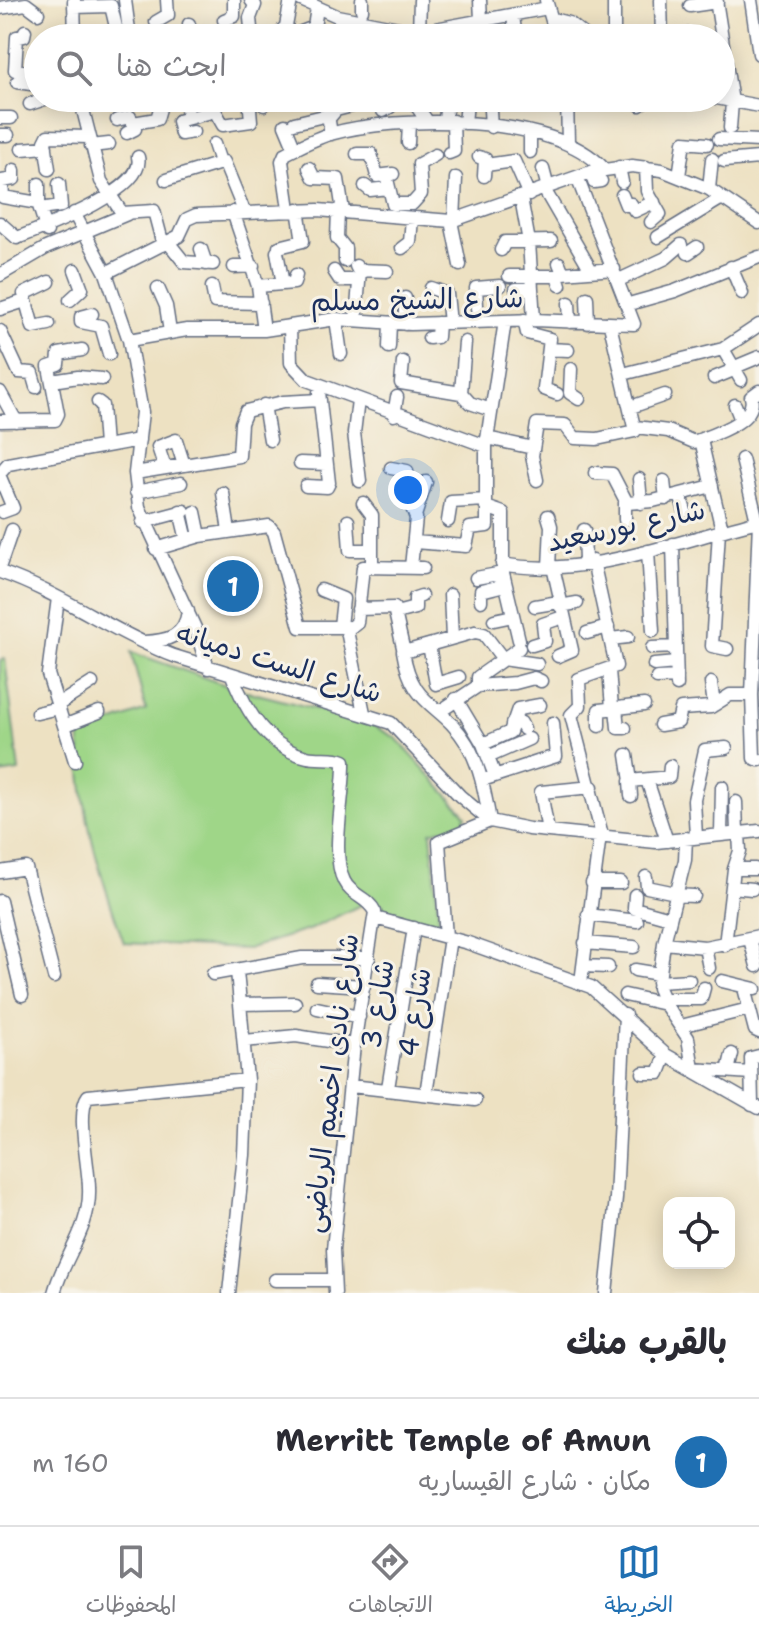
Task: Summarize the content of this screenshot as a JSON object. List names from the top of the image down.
{
  "streets": {
    "street": [
      "شارع الشيخ مسلم",
      "شارع بورسعيد",
      "شارع الست دميانه",
      "شارع 3",
      "شارع 4",
      "شارع نادى اخميم الرياضى"
    ]
  },
  "crossings": [
    ["شارع الست دميانه", "شارع 4"],
    ["شارع الست دميانه", "شارع نادى اخميم الرياضى"]
  ],
  "page": {
    "search": "ابحث هنا",
    "pins": "1",
    "heading": "بالقرب منك",
    "list": [
      {
        "mark": "1",
        "name": "Merritt Temple of Amun",
        "note": "مكان · شارع القيساريه",
        "value": "160 m"
      }
    ],
    "nav": ["الخريطة", "الاتجاهات", "المحفوظات"]
  }
}
